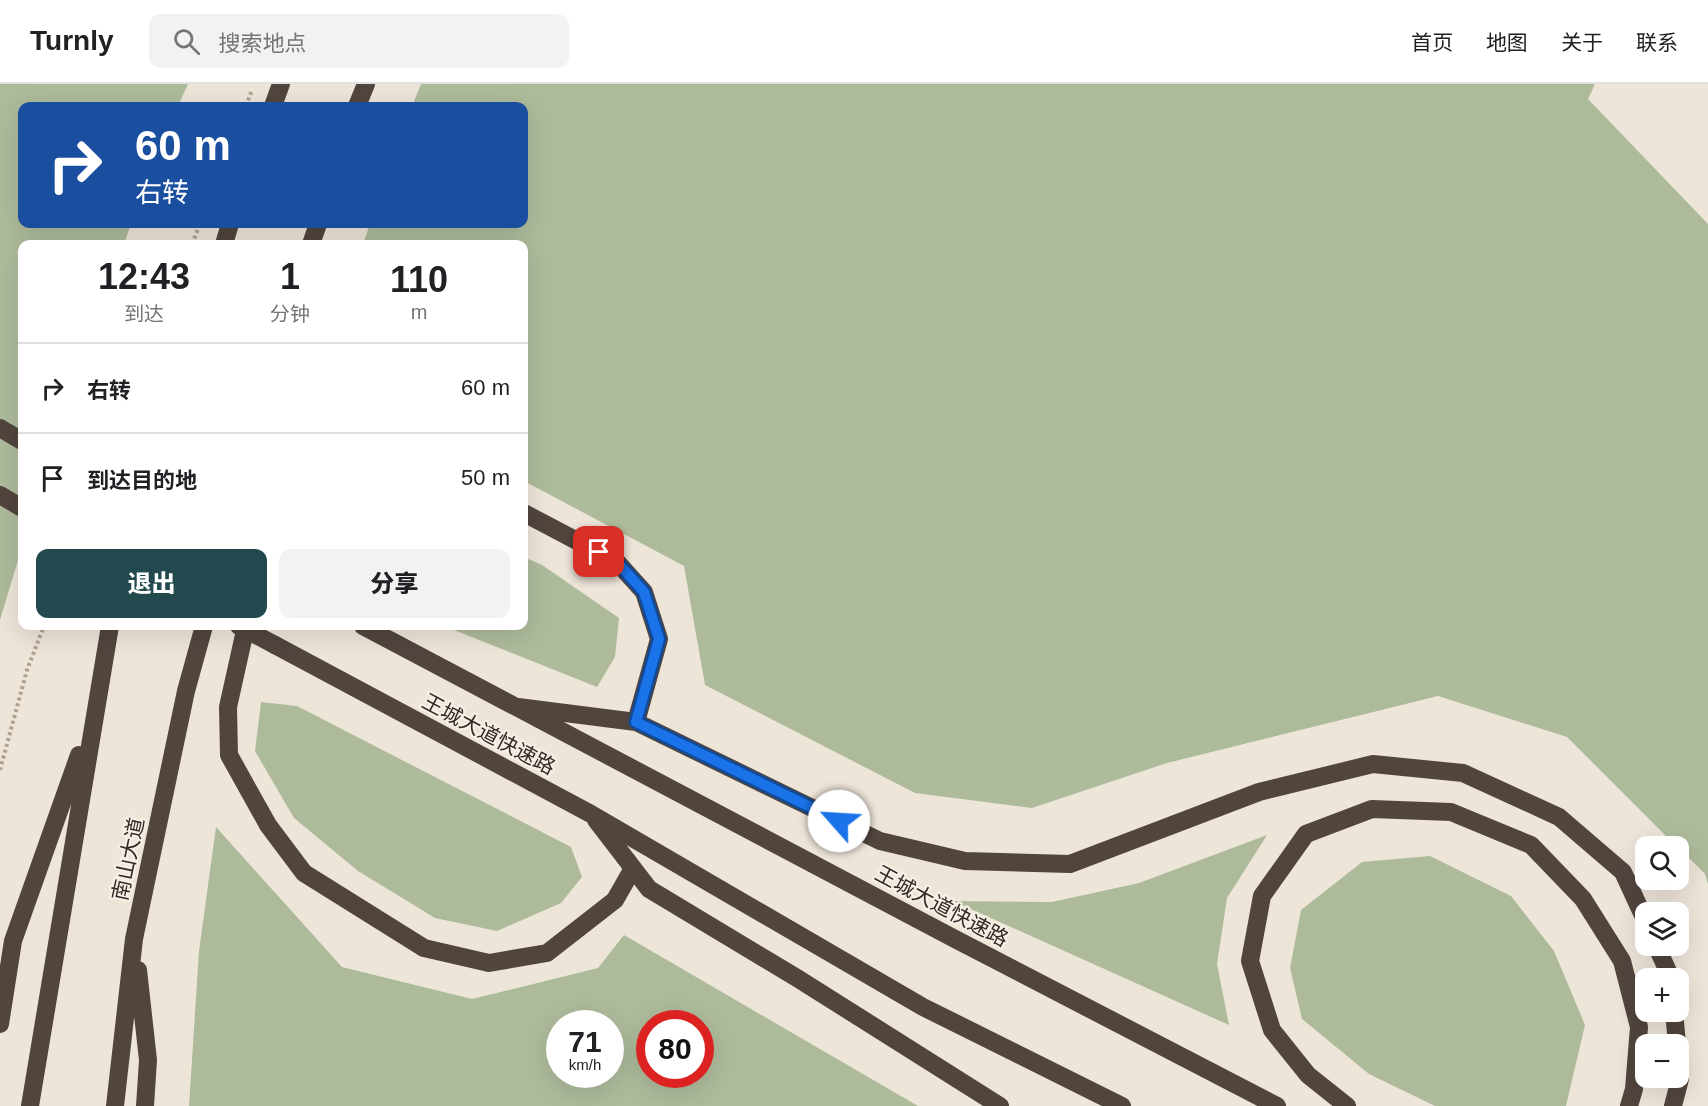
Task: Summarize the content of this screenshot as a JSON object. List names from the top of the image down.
{
  "streets": {
    "highway": ["王城大道快速路", "南山大道"]
  },
  "page": {
    "header": "Turnly",
    "search": "搜索地点",
    "nav": [
      "首页",
      "地图",
      "关于",
      "联系"
    ],
    "turn": ["60 m", "右转"],
    "eta": [
      "12:43",
      "到达",
      "1",
      "分钟",
      "110",
      "m"
    ],
    "list": [
      {
        "name": "右转",
        "value": "60 m"
      },
      {
        "name": "到达目的地",
        "value": "50 m"
      }
    ],
    "buttons": ["退出", "分享"],
    "map_buttons": ["+", "−"],
    "speed": "71 km/h",
    "limit": "80"
  }
}
